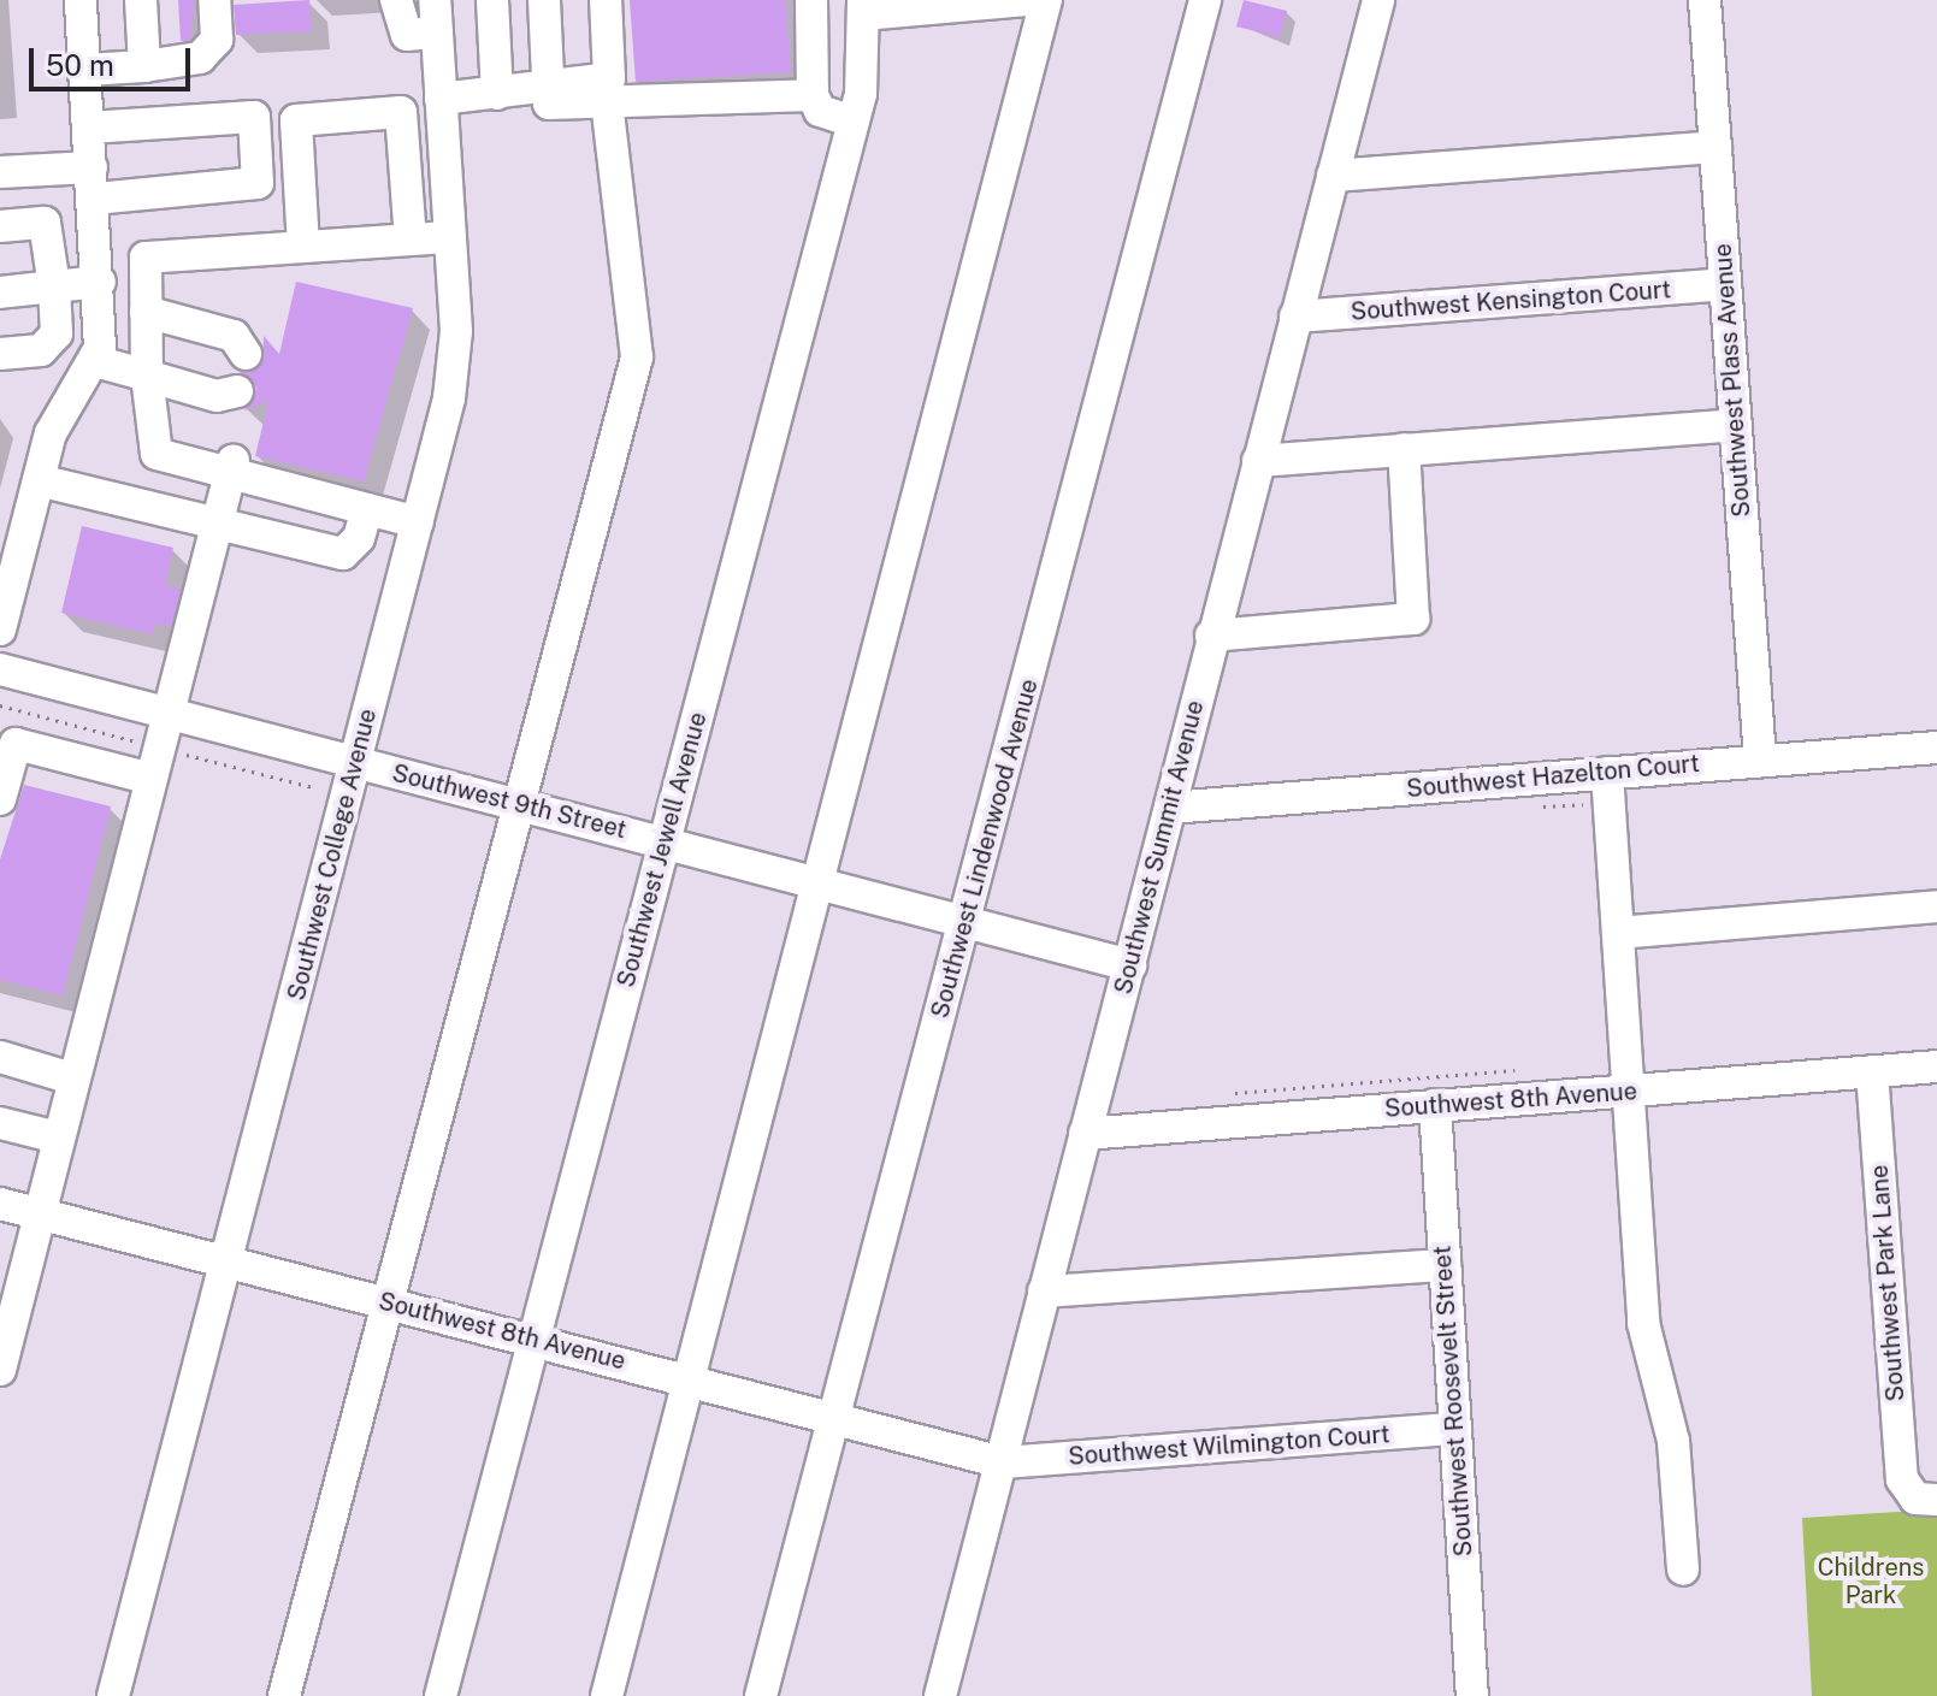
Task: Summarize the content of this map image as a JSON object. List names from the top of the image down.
{
  "streets": {
    "street": [
      "Southwest Kensington Court",
      "Southwest Plass Avenue",
      "Southwest Hazelton Court",
      "Southwest 9th Street",
      "Southwest Summit Avenue",
      "Southwest Lindenwood Avenue",
      "Southwest Jewell Avenue",
      "Southwest College Avenue",
      "Southwest 8th Avenue",
      "Southwest Park Lane",
      "Southwest Roosevelt Street",
      "Southwest Wilmington Court"
    ]
  },
  "crossings": [
    ["Southwest Kensington Court", "Southwest Plass Avenue"],
    ["Southwest Kensington Court", "Southwest Summit Avenue"],
    ["Southwest Plass Avenue", "Southwest Hazelton Court"],
    ["Southwest Hazelton Court", "Southwest Summit Avenue"],
    ["Southwest 9th Street", "Southwest Summit Avenue"],
    ["Southwest 9th Street", "Southwest Lindenwood Avenue"],
    ["Southwest 9th Street", "Southwest Jewell Avenue"],
    ["Southwest 9th Street", "Southwest College Avenue"],
    ["Southwest Summit Avenue", "Southwest 8th Avenue"],
    ["Southwest Summit Avenue", "Southwest Wilmington Court"],
    ["Southwest Lindenwood Avenue", "Southwest 8th Avenue"],
    ["Southwest Jewell Avenue", "Southwest 8th Avenue"],
    ["Southwest College Avenue", "Southwest 8th Avenue"],
    ["Southwest 8th Avenue", "Southwest Park Lane"],
    ["Southwest 8th Avenue", "Southwest Roosevelt Street"],
    ["Southwest 8th Avenue", "Southwest Wilmington Court"],
    ["Southwest Roosevelt Street", "Southwest Wilmington Court"]
  ],
  "parks": ["Childrens Park"],
  "scale_bar": "50 m"
}
